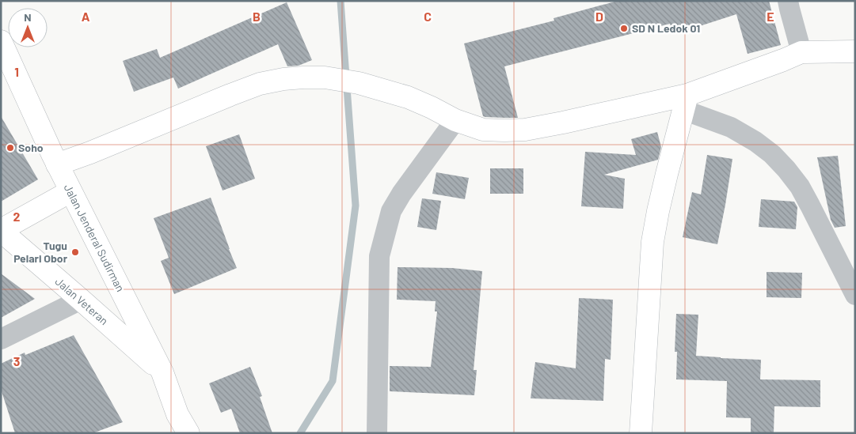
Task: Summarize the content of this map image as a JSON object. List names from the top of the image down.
{
  "streets": {
    "street": ["Jalan Jenderal Sudirman", "Jalan Veteran"]
  },
  "crossings": [
    ["Jalan Jenderal Sudirman", "Jalan Veteran"]
  ],
  "places": ["SD N Ledok 01", "Soho", "Tugu Pelari Obor"],
  "north": "top",
  "grid": {
    "columns": [
      "A",
      "B",
      "C",
      "D",
      "E"
    ],
    "rows": ["1", "2", "3"]
  }
}
